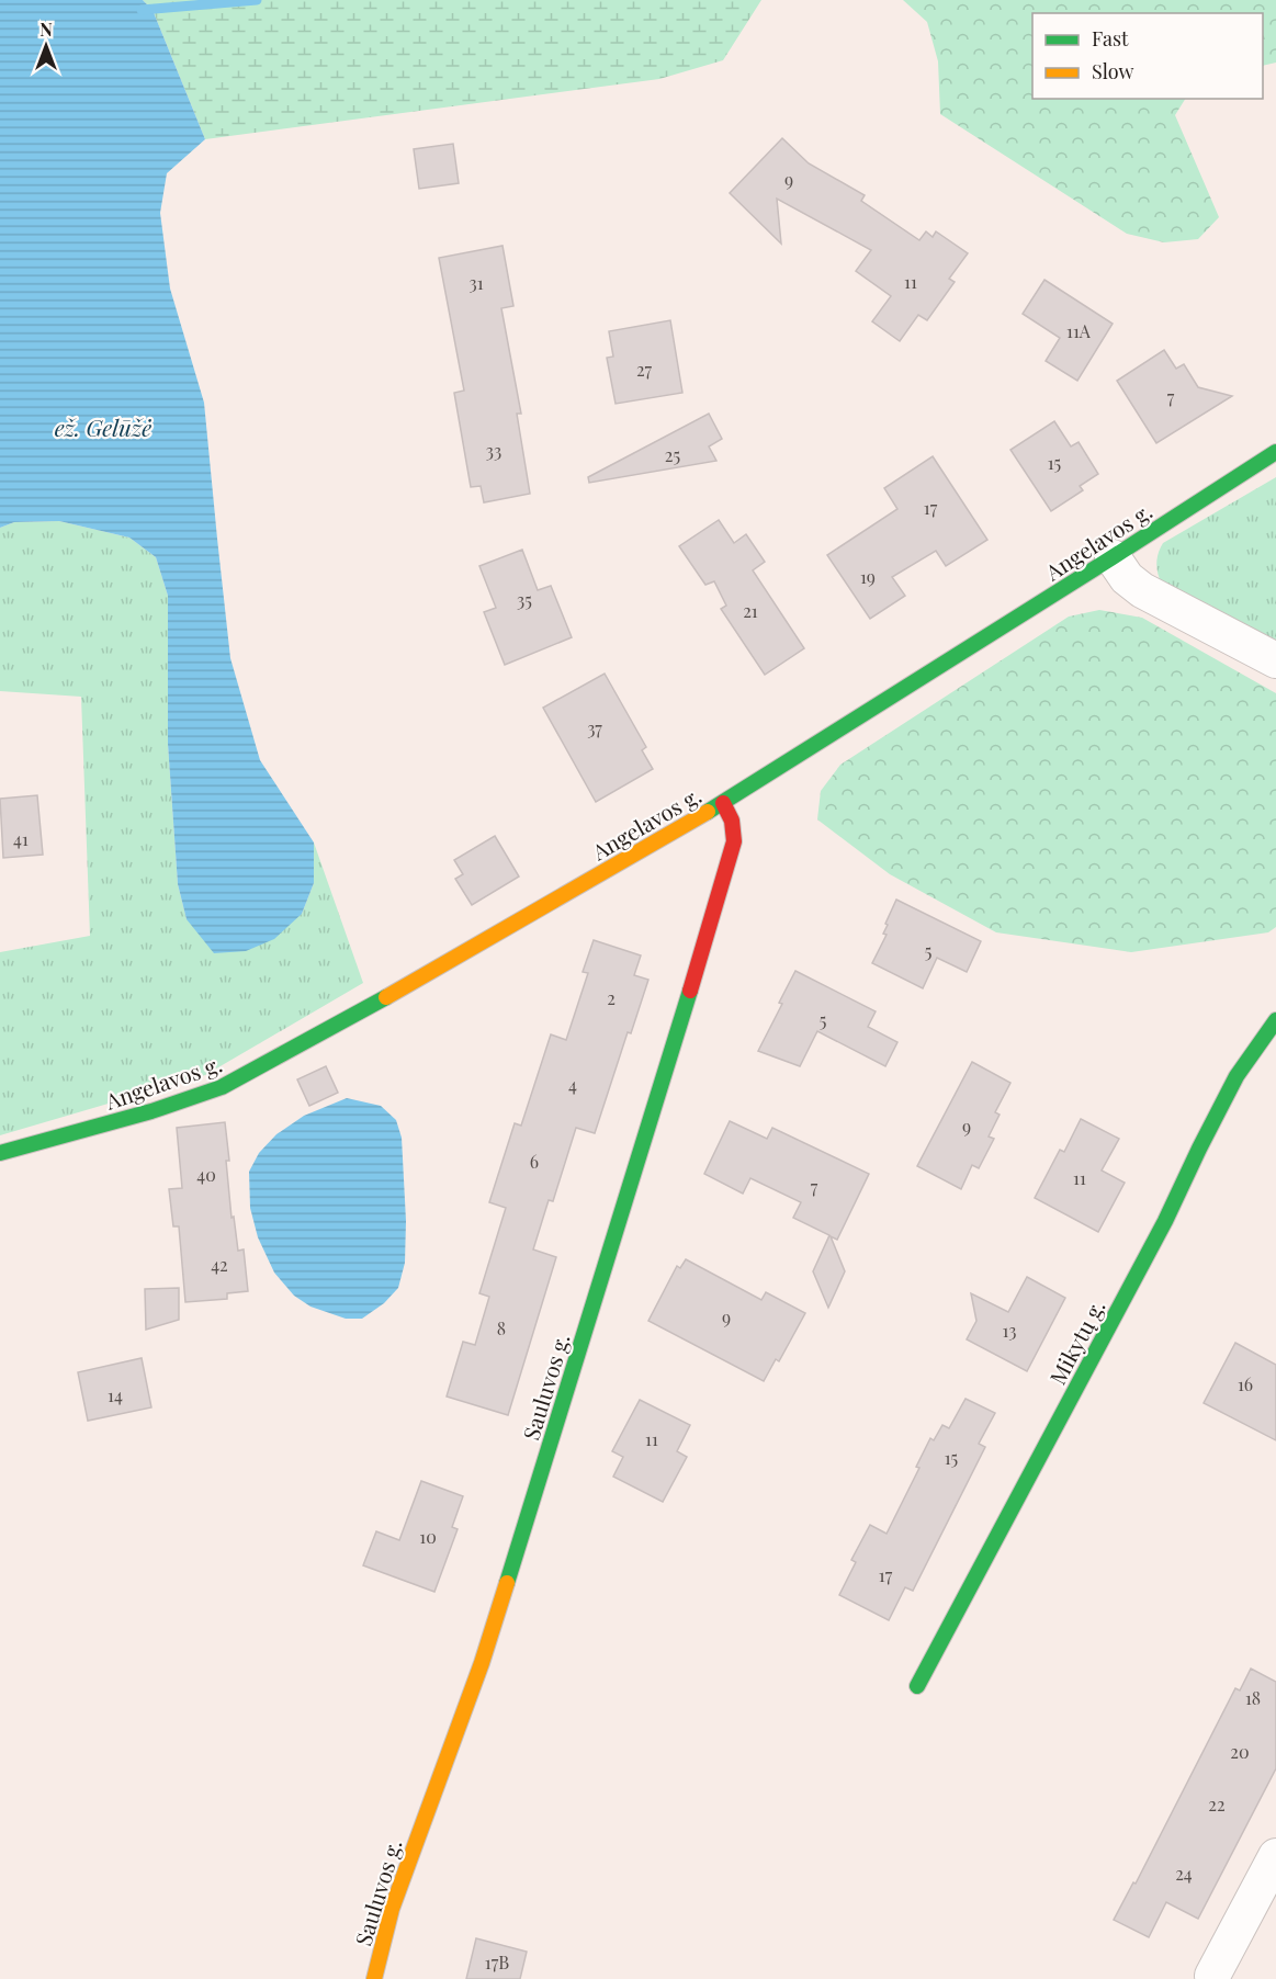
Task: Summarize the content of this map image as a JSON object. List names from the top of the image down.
{
  "streets": {
    "street": ["Angelavos g.", "Mikytų g.", "Sauluvos g."]
  },
  "crossings": [
    ["Angelavos g.", "Sauluvos g."]
  ],
  "water": ["ež. Gelūžė"],
  "house_numbers": [
    "9",
    "11",
    "31",
    "11A",
    "27",
    "7",
    "33",
    "25",
    "15",
    "17",
    "19",
    "35",
    "21",
    "37",
    "41",
    "5",
    "2",
    "5",
    "4",
    "9",
    "6",
    "40",
    "11",
    "7",
    "42",
    "9",
    "8",
    "13",
    "16",
    "14",
    "11",
    "15",
    "10",
    "17",
    "18",
    "20",
    "22",
    "24",
    "17B"
  ],
  "legend": ["Fast", "Slow"],
  "north": "top"
}
